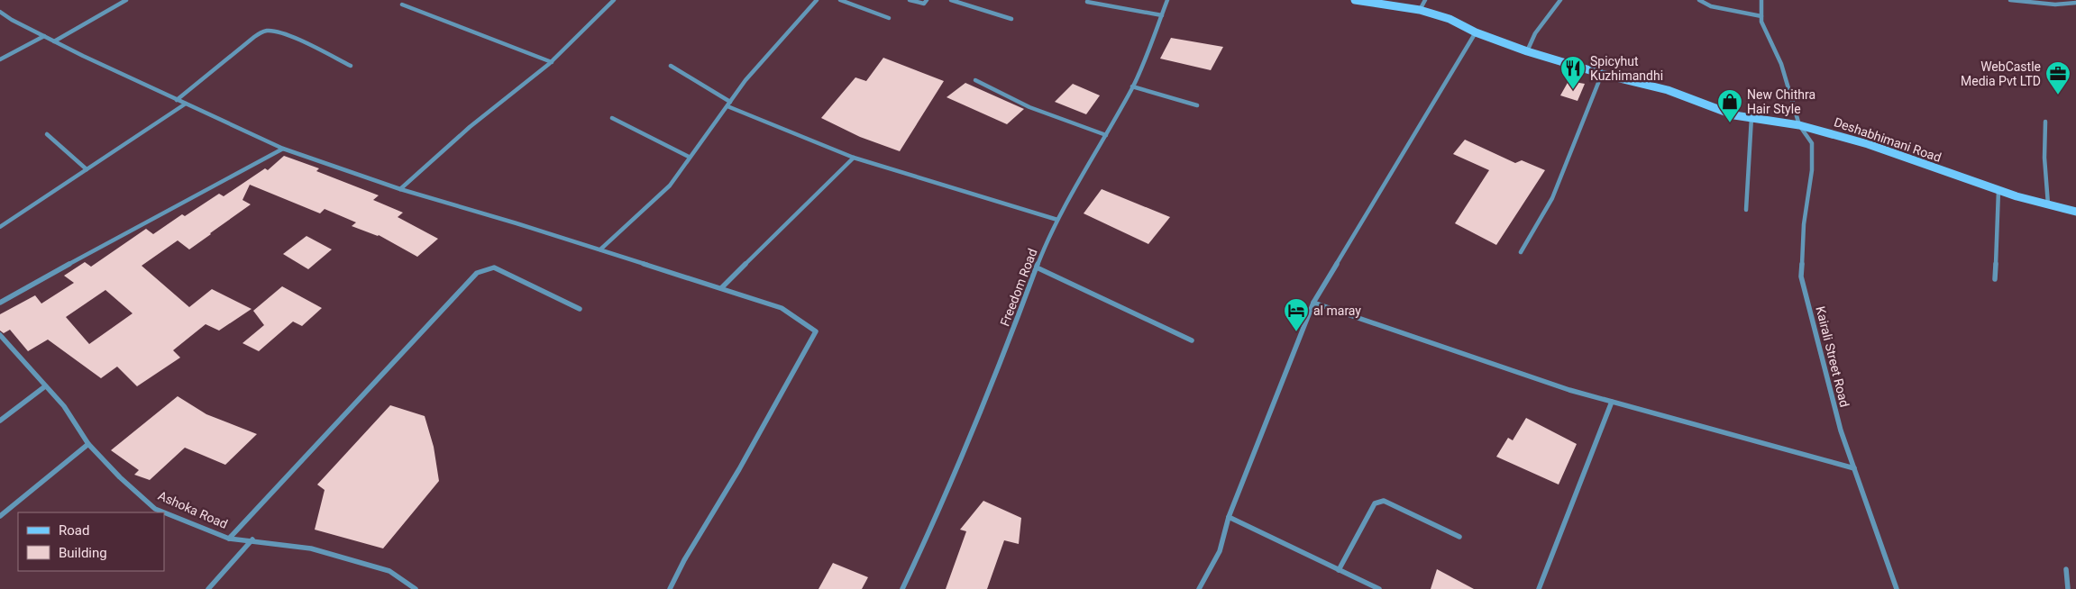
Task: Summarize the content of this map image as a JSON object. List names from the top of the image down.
{
  "streets": {
    "street": [
      "Deshabhimani Road",
      "Freedom Road",
      "Kairali Street Road",
      "Ashoka Road"
    ]
  },
  "crossings": [
    ["Deshabhimani Road", "Kairali Street Road"]
  ],
  "places": {
    "restaurant": ["Spicyhut Kuzhimandhi"],
    "office": ["WebCastle Media Pvt LTD"],
    "shop": ["New Chithra Hair Style"],
    "hotel": ["al maray"]
  },
  "legend": ["Road", "Building"]
}
